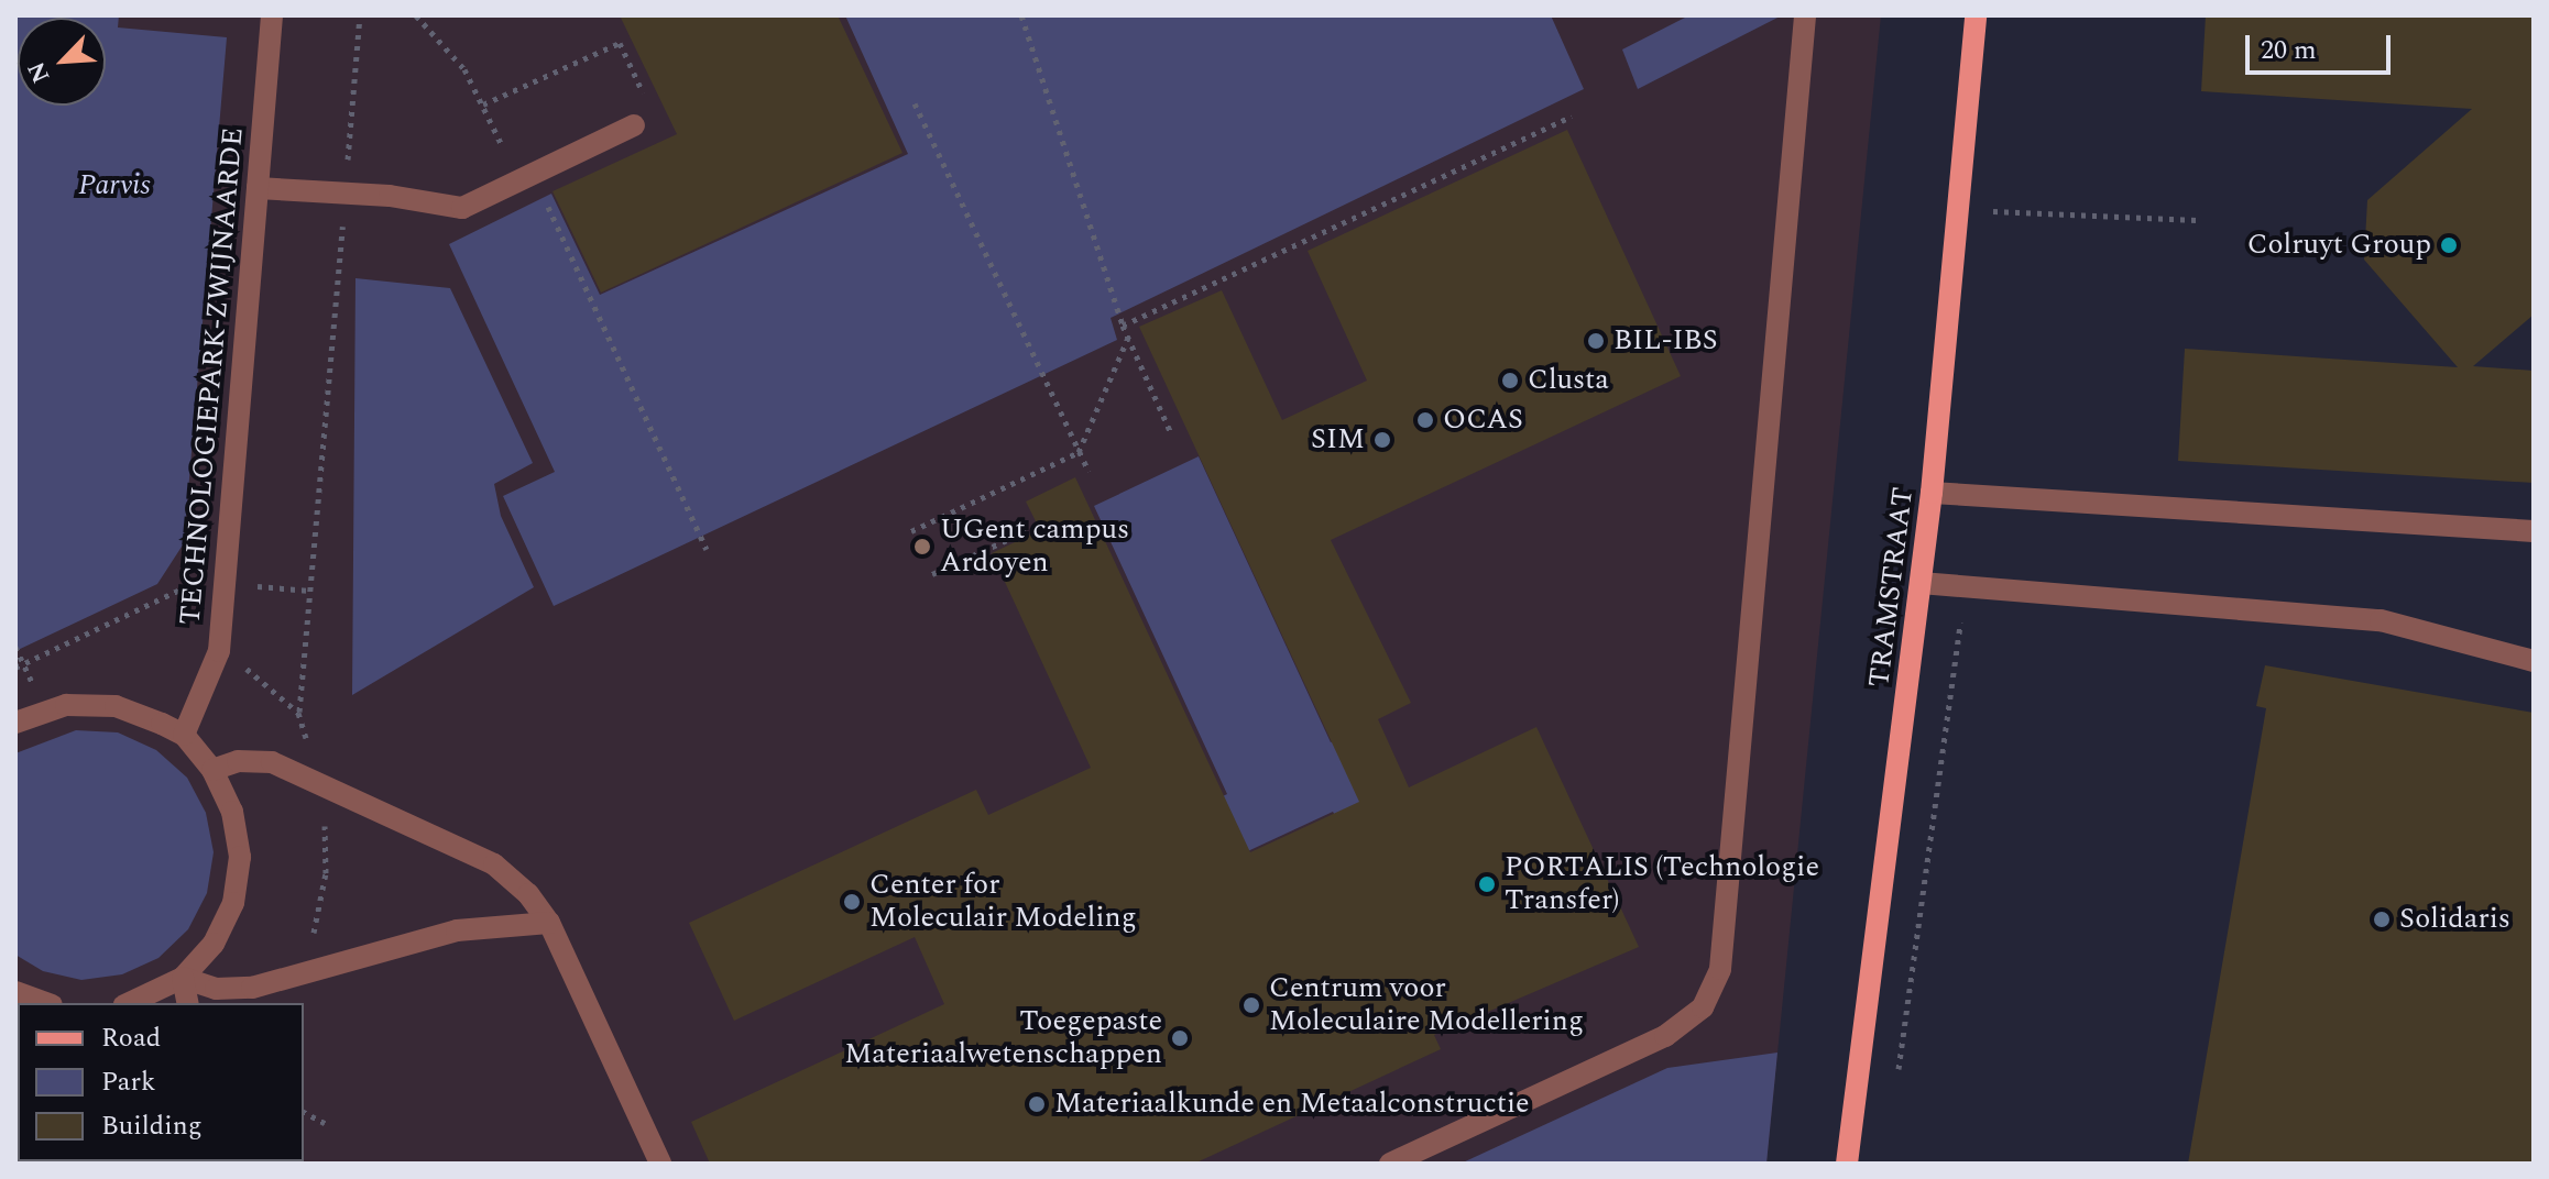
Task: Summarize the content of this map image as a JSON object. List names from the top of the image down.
{
  "streets": {
    "main road": ["TRAMSTRAAT"],
    "street": ["TECHNOLOGIEPARK-ZWIJNAARDE"]
  },
  "parks": ["Parvis"],
  "places": [
    "Colruyt Group",
    "BIL-IBS",
    "Clusta",
    "OCAS",
    "SIM",
    "UGent campus Ardoyen",
    "PORTALIS (Technologie Transfer)",
    "Center for Moleculair Modeling",
    "Solidaris",
    "Centrum voor Moleculaire Modellering",
    "Toegepaste Materiaalwetenschappen",
    "Materiaalkunde en Metaalconstructie"
  ],
  "legend": ["Road", "Park", "Building"],
  "scale_bar": "20 m",
  "north": "bottom left"
}
